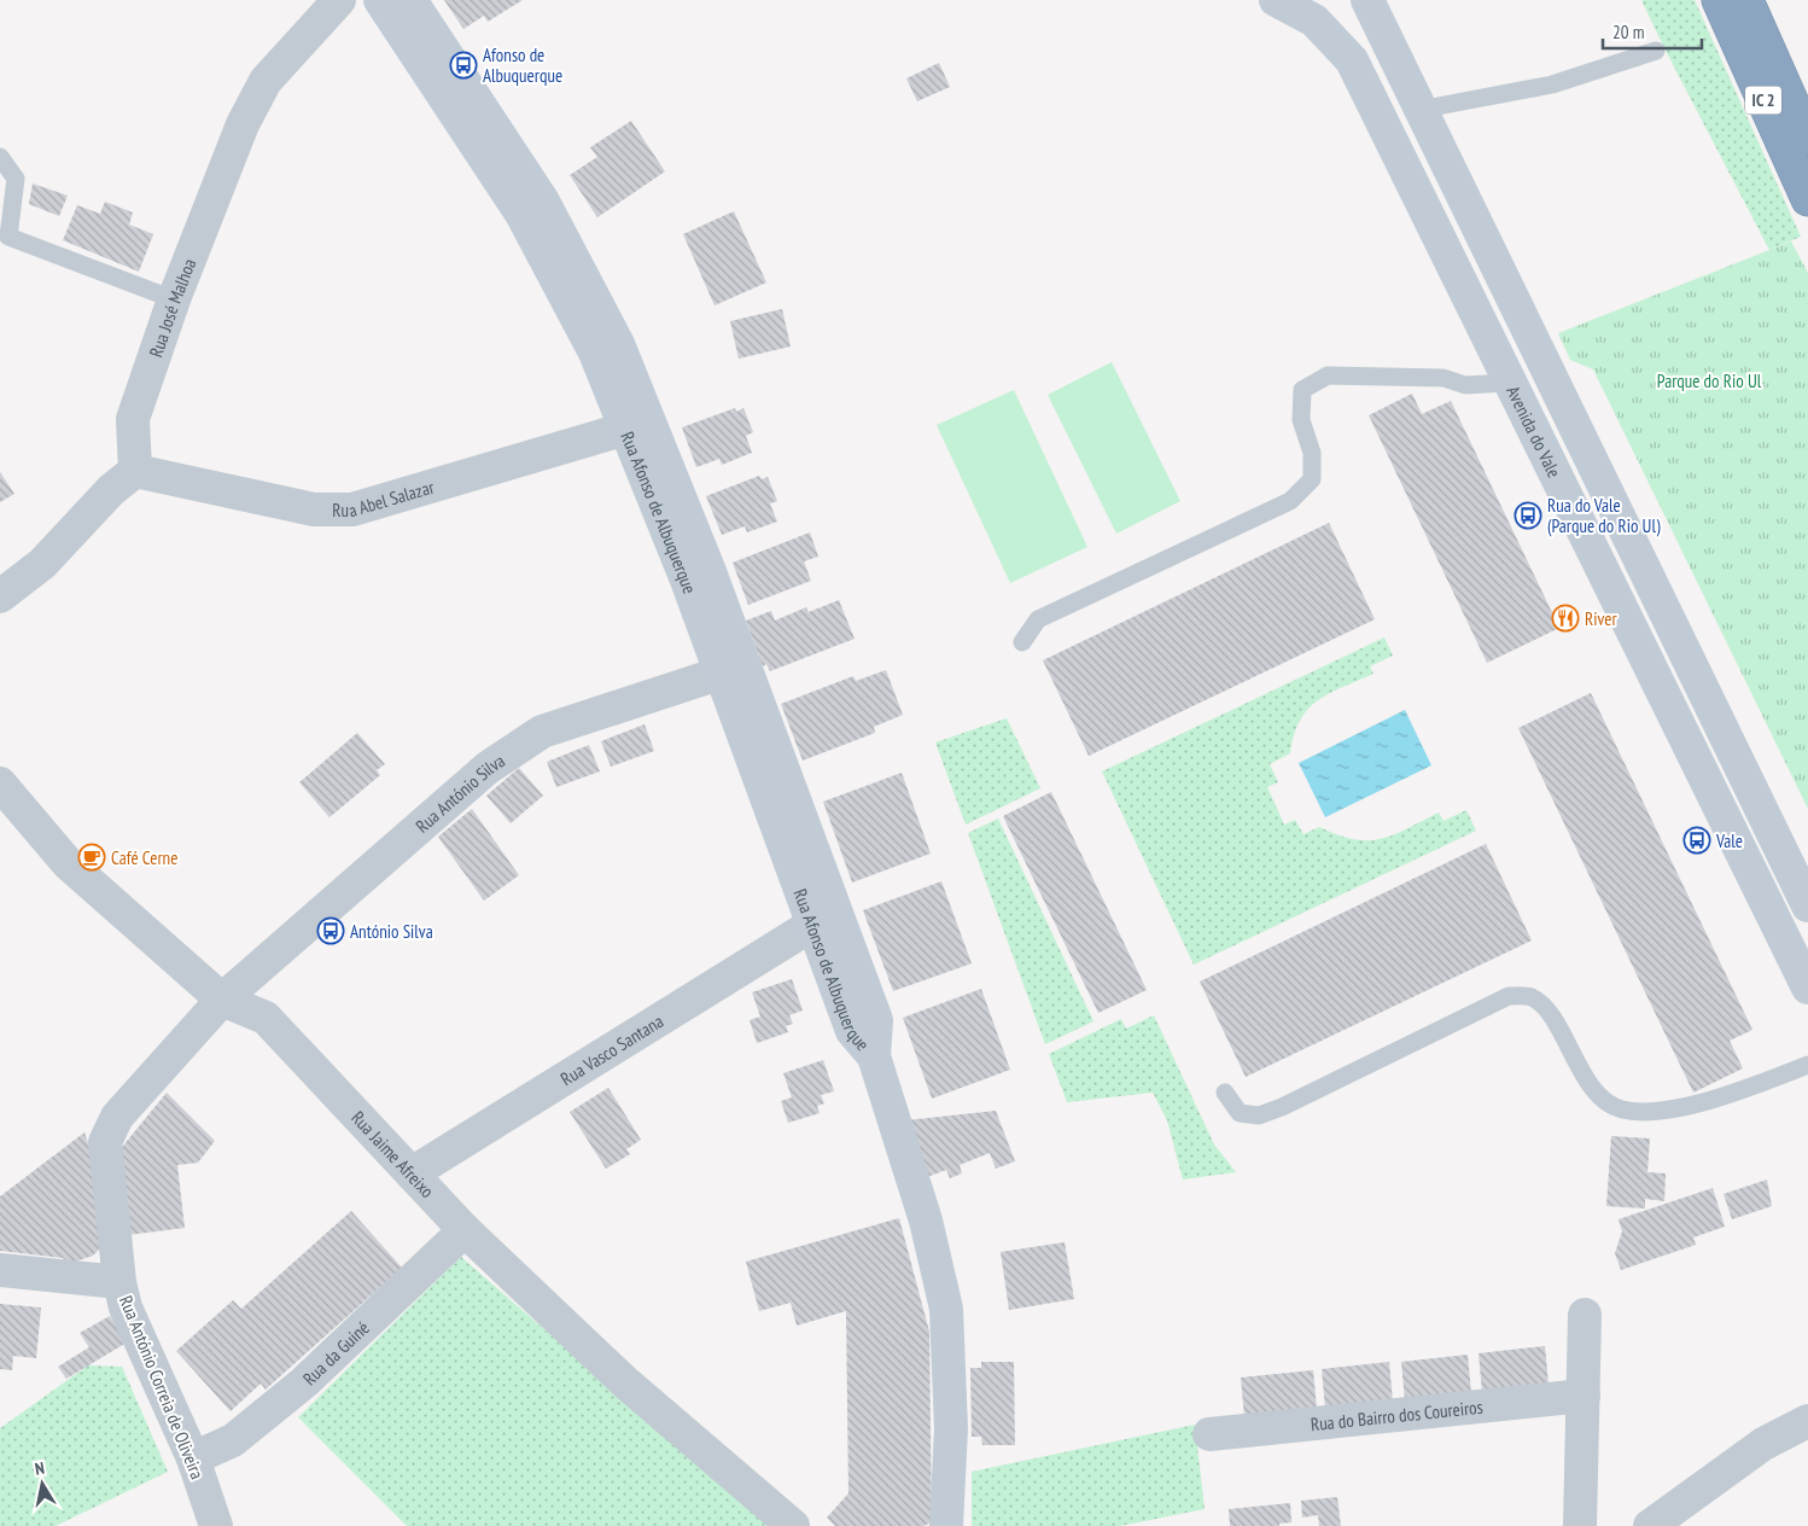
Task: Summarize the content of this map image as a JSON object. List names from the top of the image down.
{
  "streets": {
    "highway": ["IC 2"],
    "street": [
      "Rua José Malhoa",
      "Avenida do Vale",
      "Rua Abel Salazar",
      "Rua Afonso de Albuquerque",
      "Rua António Silva",
      "Rua Vasco Santana",
      "Rua Jaime Afreixo",
      "Rua da Guiné",
      "Rua António Correia de Oliveira",
      "Rua do Bairro dos Coureiros"
    ]
  },
  "crossings": [
    ["Rua José Malhoa", "Rua Abel Salazar"],
    ["Rua Abel Salazar", "Rua Afonso de Albuquerque"],
    ["Rua Afonso de Albuquerque", "Rua António Silva"],
    ["Rua Afonso de Albuquerque", "Rua Vasco Santana"],
    ["Rua António Silva", "Rua Jaime Afreixo"],
    ["Rua António Silva", "Rua António Correia de Oliveira"],
    ["Rua Vasco Santana", "Rua Jaime Afreixo"],
    ["Rua Jaime Afreixo", "Rua da Guiné"],
    ["Rua Jaime Afreixo", "Rua António Correia de Oliveira"],
    ["Rua da Guiné", "Rua António Correia de Oliveira"]
  ],
  "parks": ["Parque do Rio Ul"],
  "places": {
    "bus stop": [
      "Afonso de Albuquerque",
      "Rua do Vale (Parque do Rio Ul)",
      "Vale",
      "António Silva"
    ],
    "restaurant": ["River"],
    "cafe": ["Café Cerne"]
  },
  "scale_bar": "20 m",
  "north": "top"
}
